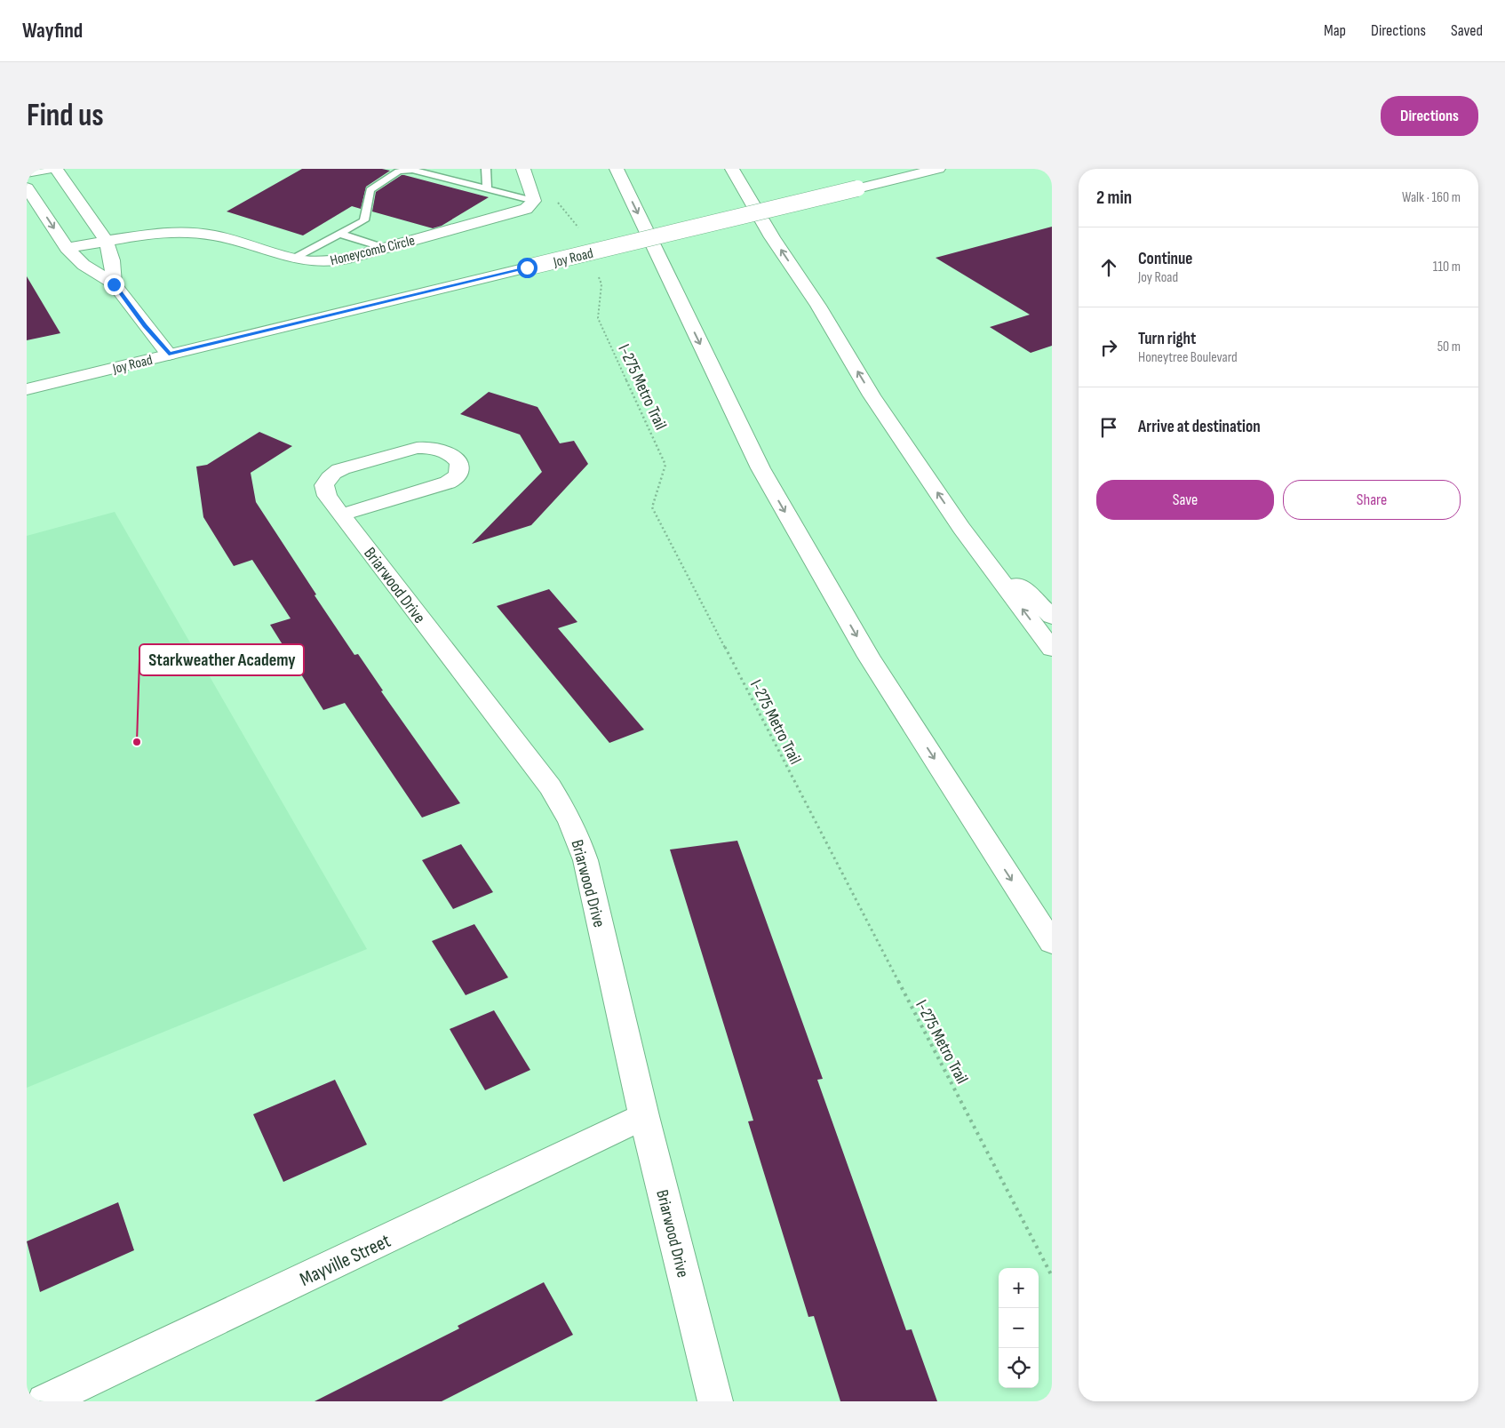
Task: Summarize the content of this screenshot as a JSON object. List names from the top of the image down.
{
  "streets": {
    "main road": [
      "Honeycomb Circle",
      "Joy Road",
      "Briarwood Drive",
      "Mayville Street"
    ],
    "path": ["I-275 Metro Trail"]
  },
  "crossings": [
    ["Briarwood Drive", "Mayville Street"]
  ],
  "places": ["Starkweather Academy"],
  "page": {
    "header": "Wayfind",
    "nav": ["Map", "Directions", "Saved"],
    "buttons": [
      "Directions",
      ["Save", "Share"]
    ],
    "title": "Find us",
    "heading": ["2 min", "Walk · 160 m"],
    "list": [
      ["Continue", "Joy Road", "110 m"],
      ["Turn right", "Honeytree Boulevard", "50 m"],
      "Arrive at destination"
    ],
    "map_buttons": ["+", "−"]
  }
}
